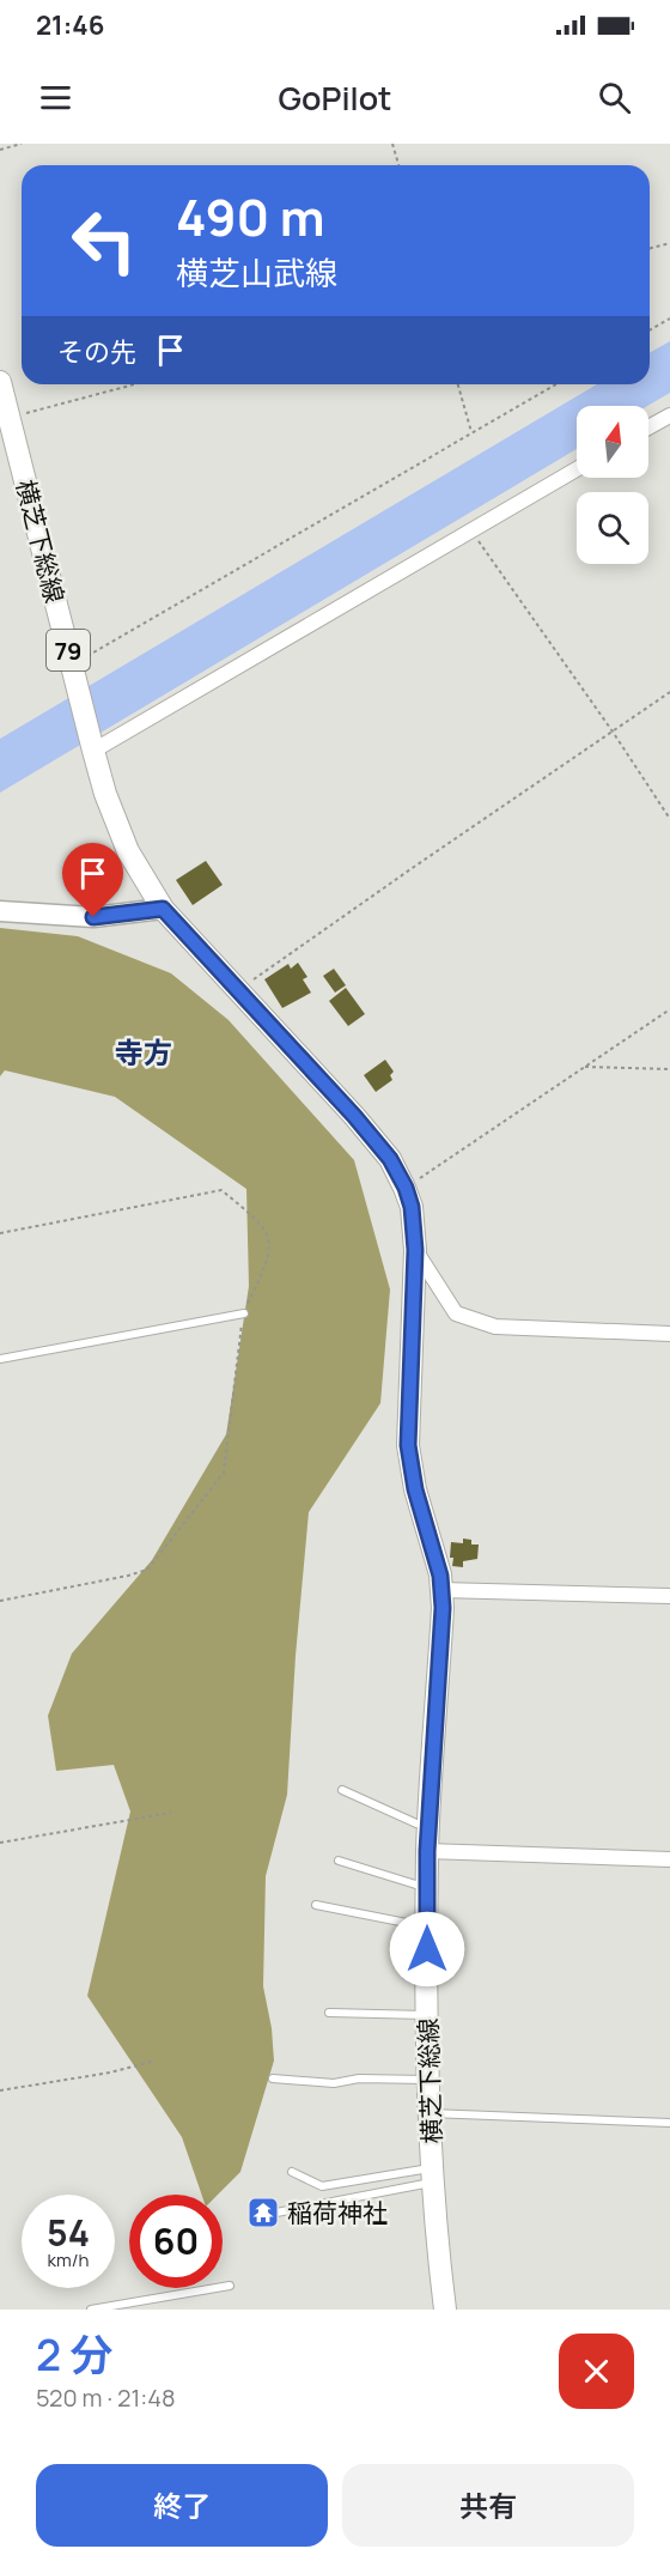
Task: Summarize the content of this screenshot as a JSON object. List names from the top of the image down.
{
  "streets": {
    "main road": ["横芝下総線", "79"]
  },
  "districts": ["寺方"],
  "places": {
    "temple": ["稲荷神社"]
  },
  "north": "top",
  "page": {
    "status": "21:46",
    "header": "GoPilot",
    "turn": ["490 m", "横芝山武線"],
    "then": "その先",
    "speed": "54 km/h",
    "limit": "60",
    "heading": ["2 分", "520 m · 21:48"],
    "buttons": ["終了", "共有"]
  }
}
